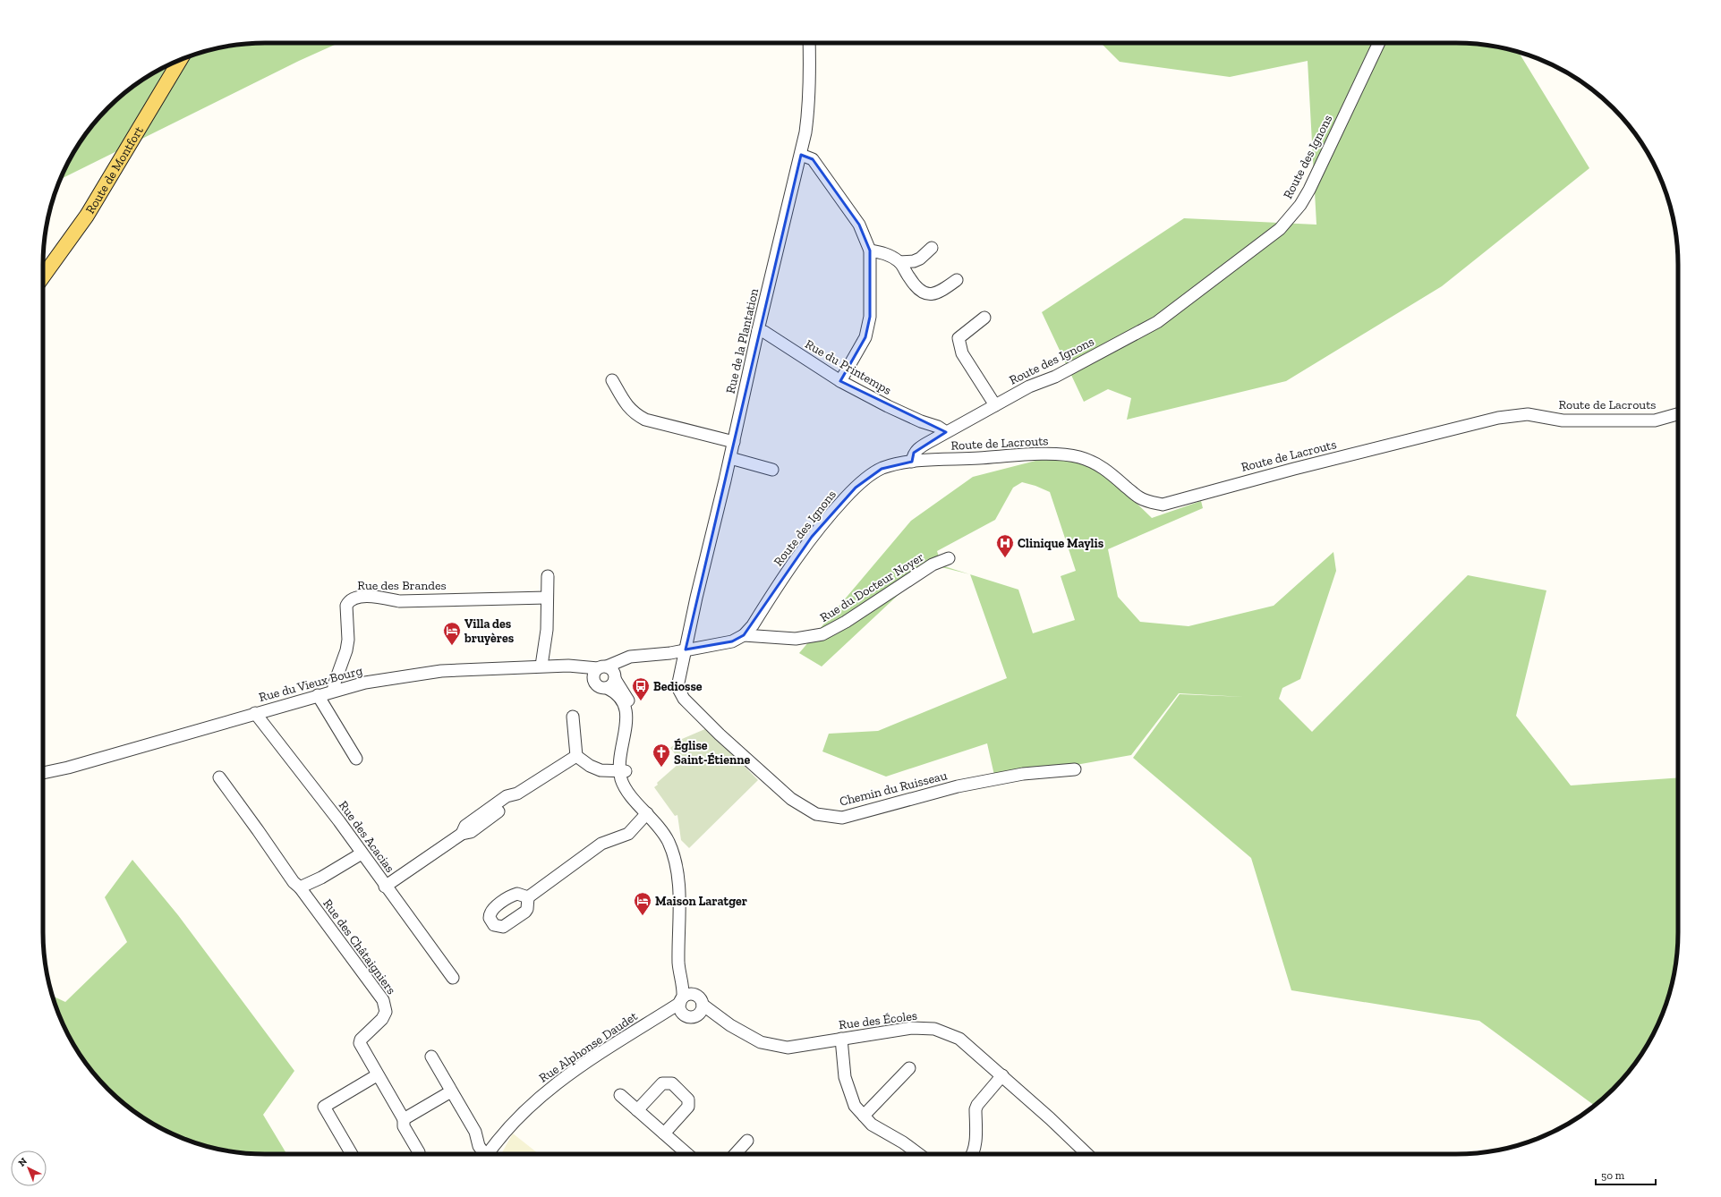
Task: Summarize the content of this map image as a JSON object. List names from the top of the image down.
{
  "streets": {
    "main road": ["Route de Montfort"],
    "street": [
      "Route des Ignons",
      "Rue de la Plantation",
      "Rue du Printemps",
      "Route de Lacrouts",
      "Rue des Brandes",
      "Rue du Docteur Noyer",
      "Rue du Vieux Bourg",
      "Chemin du Ruisseau",
      "Rue des Acacias",
      "Rue des Châtaigniers",
      "Rue des Écoles",
      "Rue Alphonse Daudet"
    ]
  },
  "crossings": [
    ["Route des Ignons", "Rue de la Plantation"],
    ["Route des Ignons", "Rue du Printemps"],
    ["Route des Ignons", "Route de Lacrouts"],
    ["Route des Ignons", "Rue du Docteur Noyer"],
    ["Route des Ignons", "Chemin du Ruisseau"],
    ["Rue de la Plantation", "Rue du Printemps"],
    ["Rue de la Plantation", "Chemin du Ruisseau"],
    ["Rue des Brandes", "Rue du Vieux Bourg"],
    ["Rue du Vieux Bourg", "Rue des Acacias"],
    ["Rue des Écoles", "Rue Alphonse Daudet"]
  ],
  "places": {
    "hospital": ["Clinique Maylis"],
    "hotel": ["Villa des bruyères", "Maison Laratger"],
    "bus stop": ["Bediosse"],
    "church": ["Église Saint-Étienne"]
  },
  "scale_bar": "50 m",
  "north": "top left"
}
